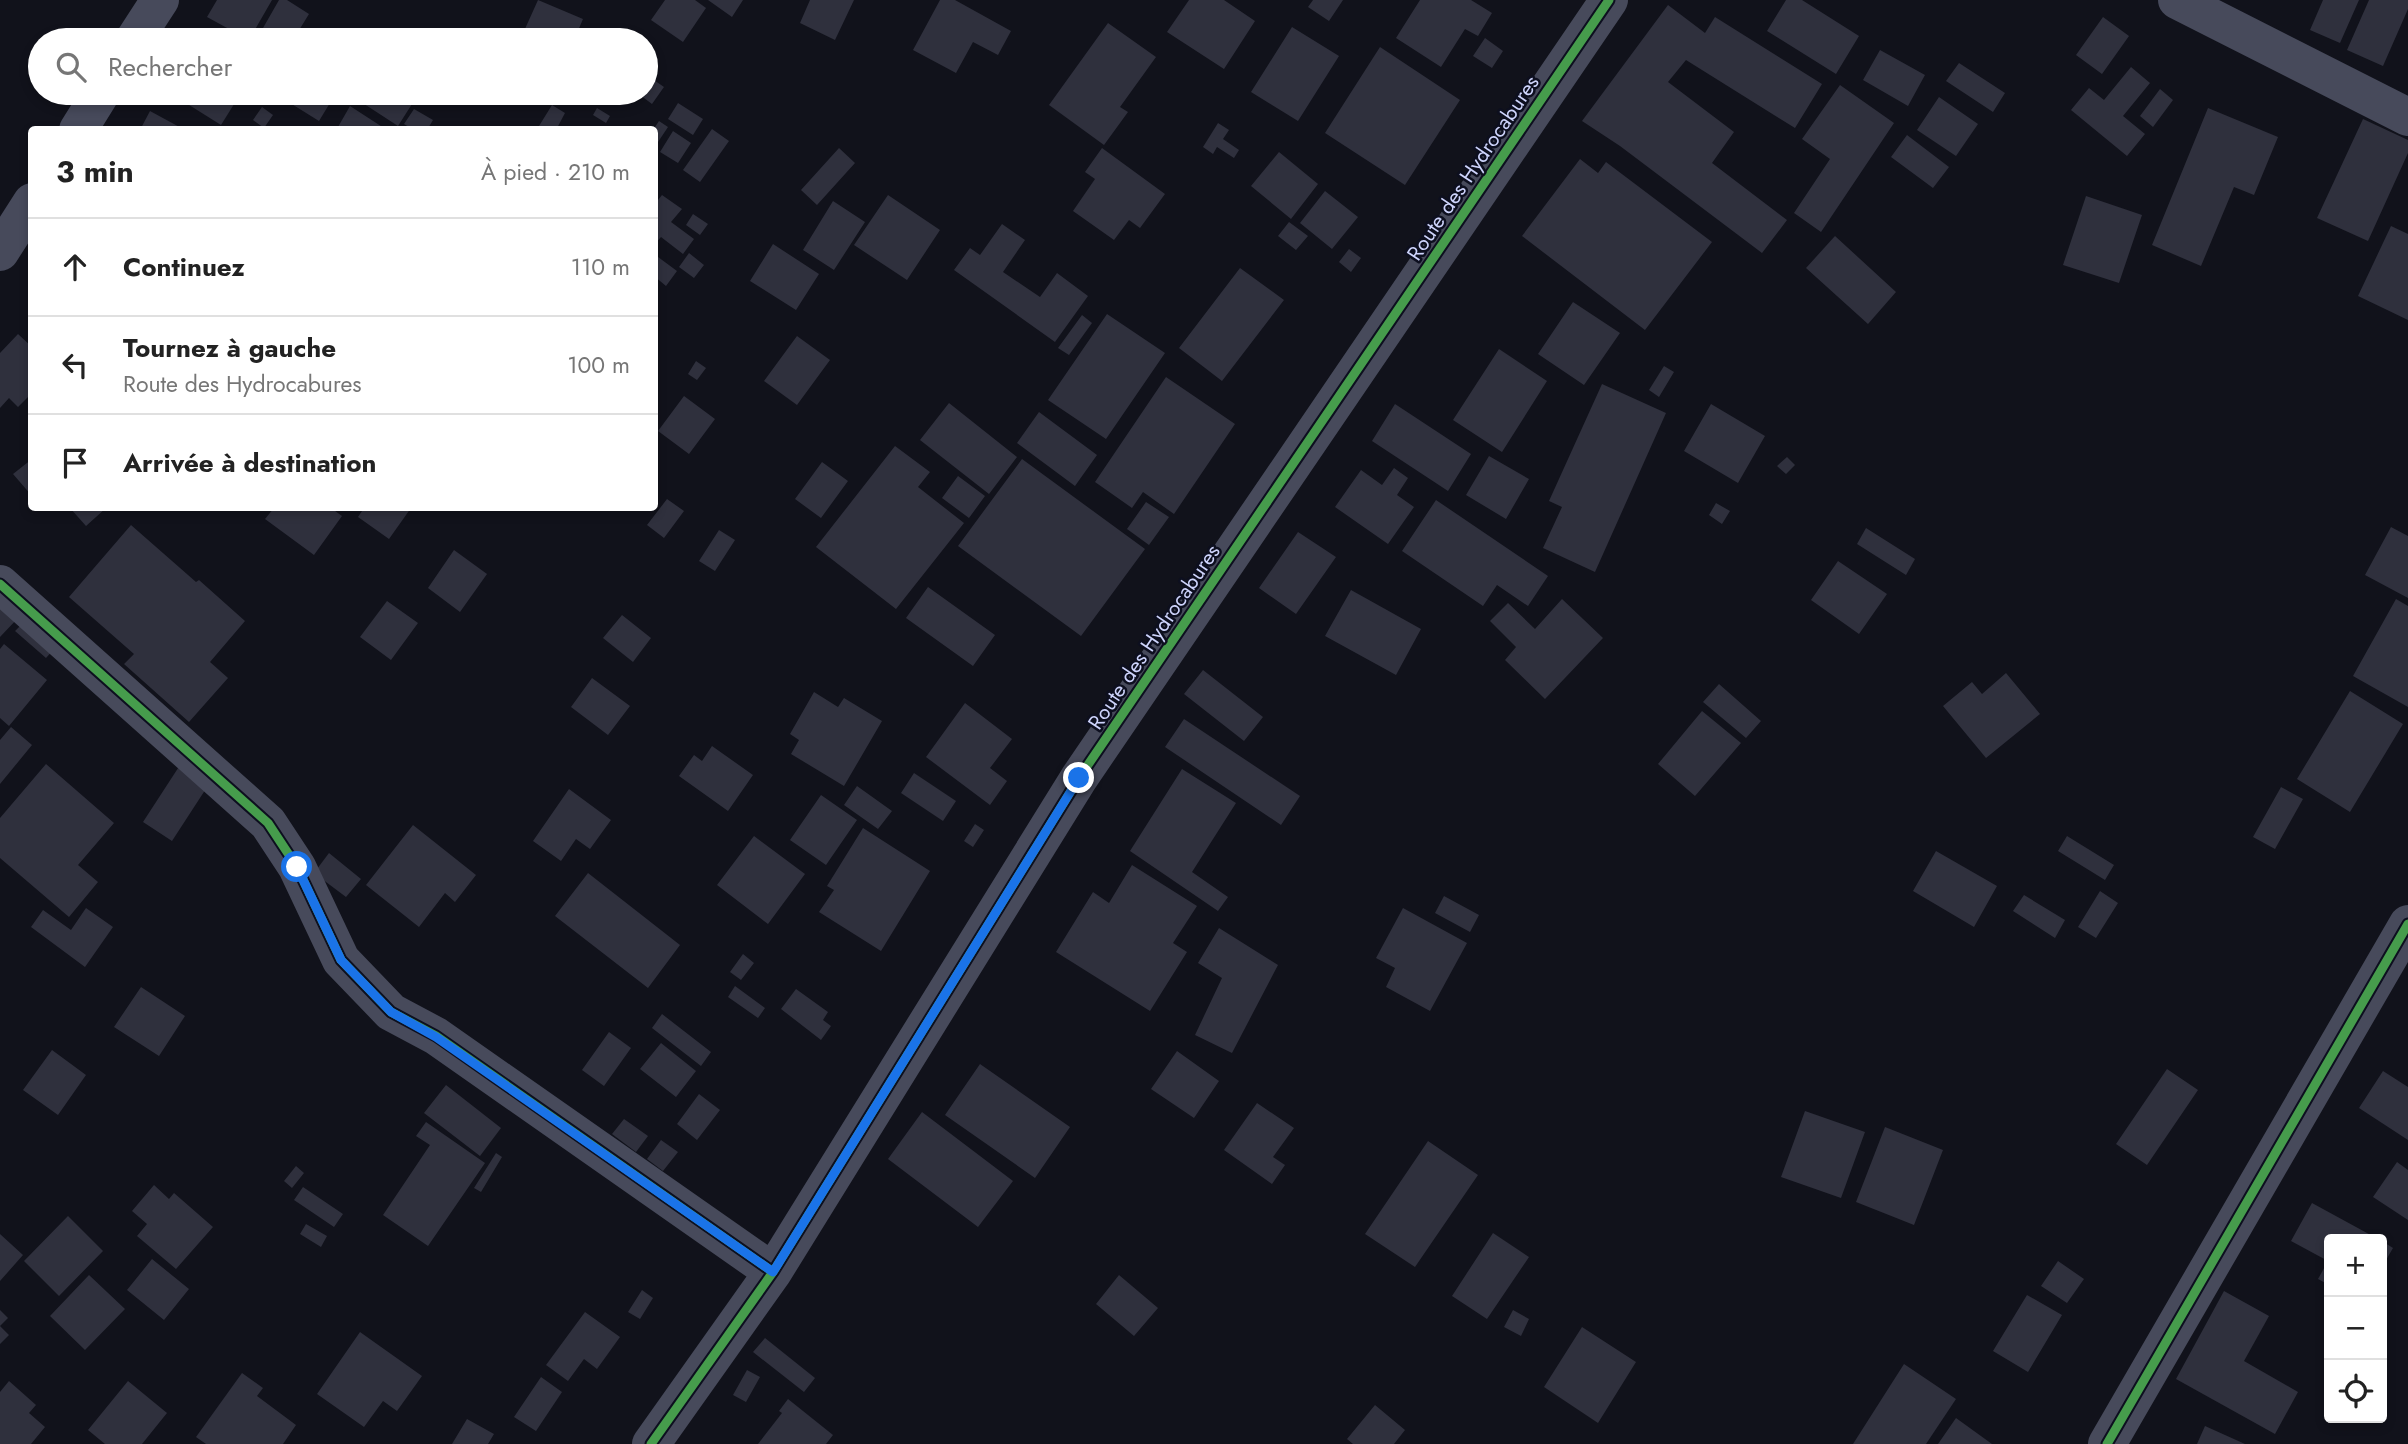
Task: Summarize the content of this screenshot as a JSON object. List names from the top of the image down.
{
  "streets": {
    "street": ["Route des Hydrocabures"]
  },
  "page": {
    "search": "Rechercher",
    "heading": ["3 min", "À pied · 210 m"],
    "list": [
      ["Continuez", "110 m"],
      ["Tournez à gauche", "Route des Hydrocabures", "100 m"],
      "Arrivée à destination"
    ],
    "map_buttons": ["+", "−"]
  }
}
